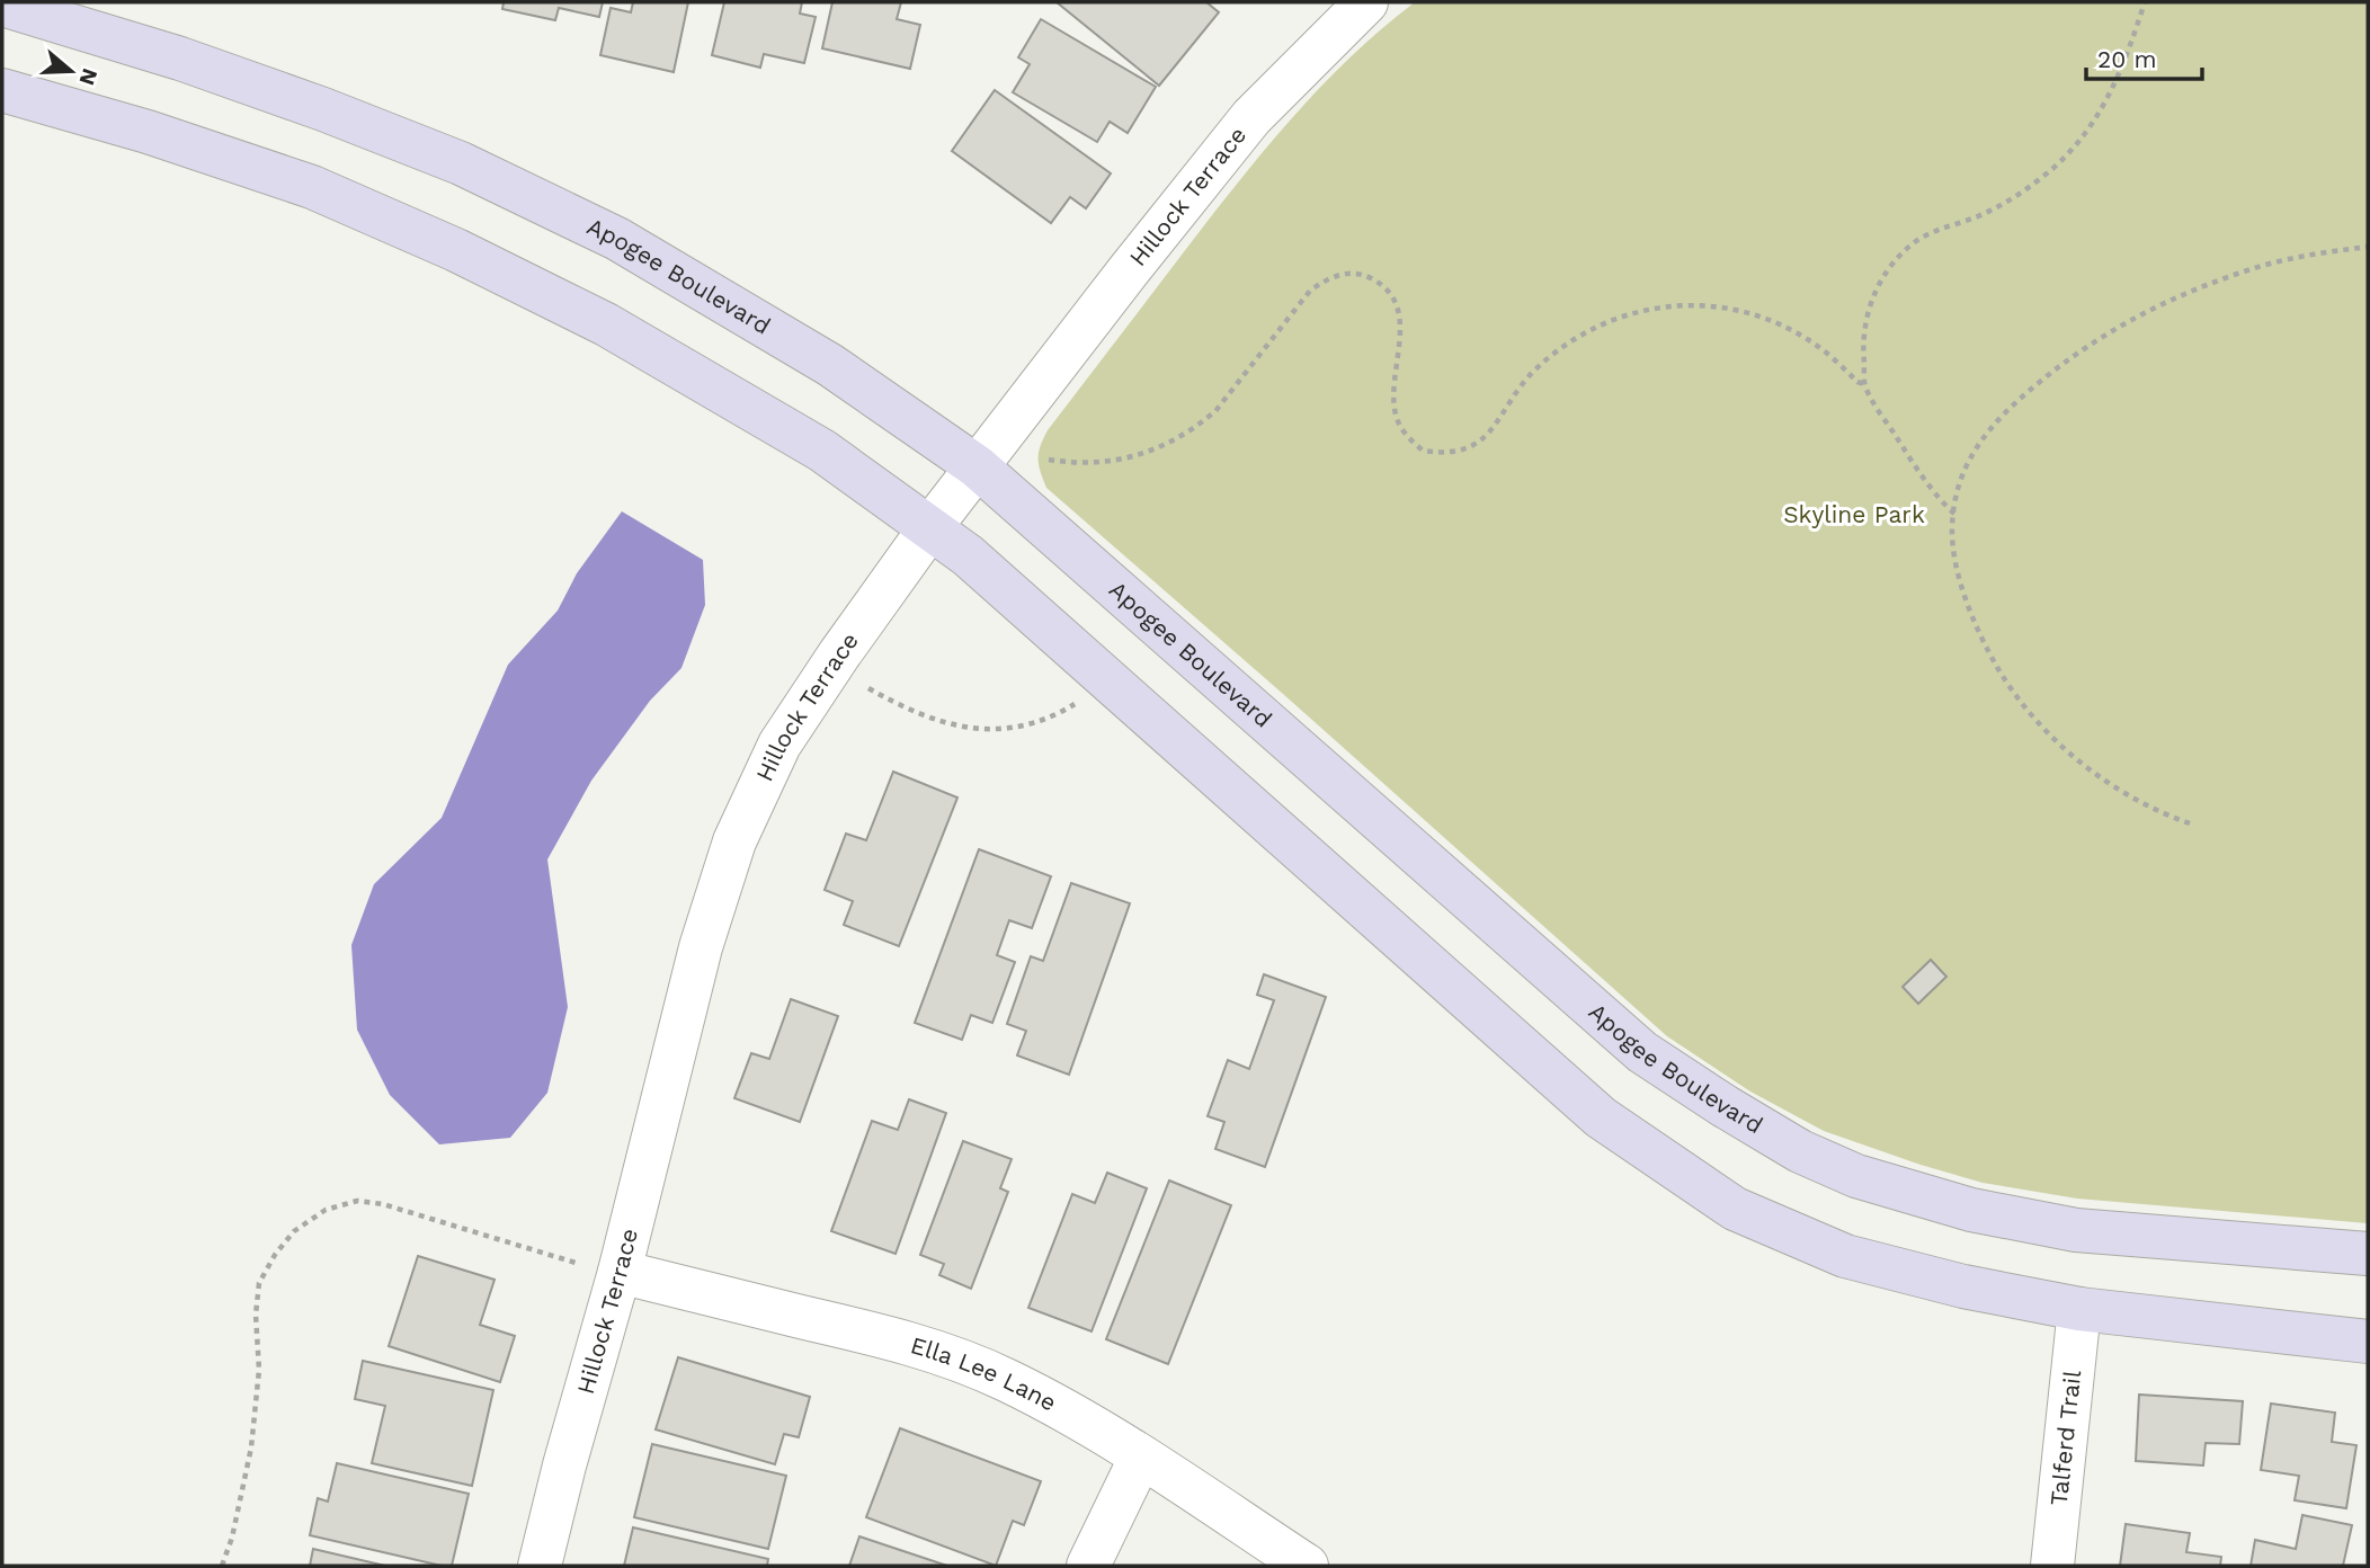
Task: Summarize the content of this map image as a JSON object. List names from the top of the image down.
{
  "streets": {
    "street": [
      "Hillock Terrace",
      "Apogee Boulevard",
      "Ella Lee Lane",
      "Talferd Trail"
    ]
  },
  "crossings": [
    ["Hillock Terrace", "Apogee Boulevard"],
    ["Hillock Terrace", "Ella Lee Lane"]
  ],
  "parks": ["Skyline Park"],
  "scale_bar": "20 m",
  "north": "right"
}
